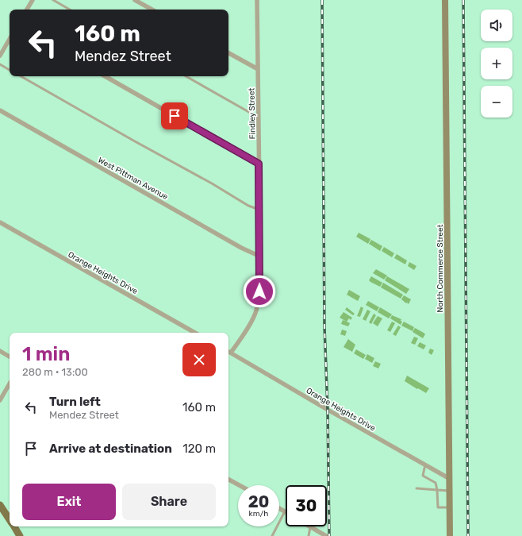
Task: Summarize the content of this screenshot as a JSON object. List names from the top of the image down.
{
  "streets": {
    "main road": ["North Commerce Street"],
    "street": ["Findley Street", "West Pittman Avenue", "Orange Heights Drive"]
  },
  "crossings": [
    ["Findley Street", "West Pittman Avenue"],
    ["Findley Street", "Orange Heights Drive"],
    ["North Commerce Street", "Orange Heights Drive"]
  ],
  "page": {
    "map_buttons": ["+", "−"],
    "turn": ["160 m", "Mendez Street"],
    "heading": ["1 min", "280 m · 13:00"],
    "list": [
      {
        "name": "Turn left",
        "note": "Mendez Street",
        "value": "160 m"
      },
      {
        "name": "Arrive at destination",
        "value": "120 m"
      }
    ],
    "buttons": ["Exit", "Share"],
    "speed": "20 km/h",
    "limit": "30"
  }
}
